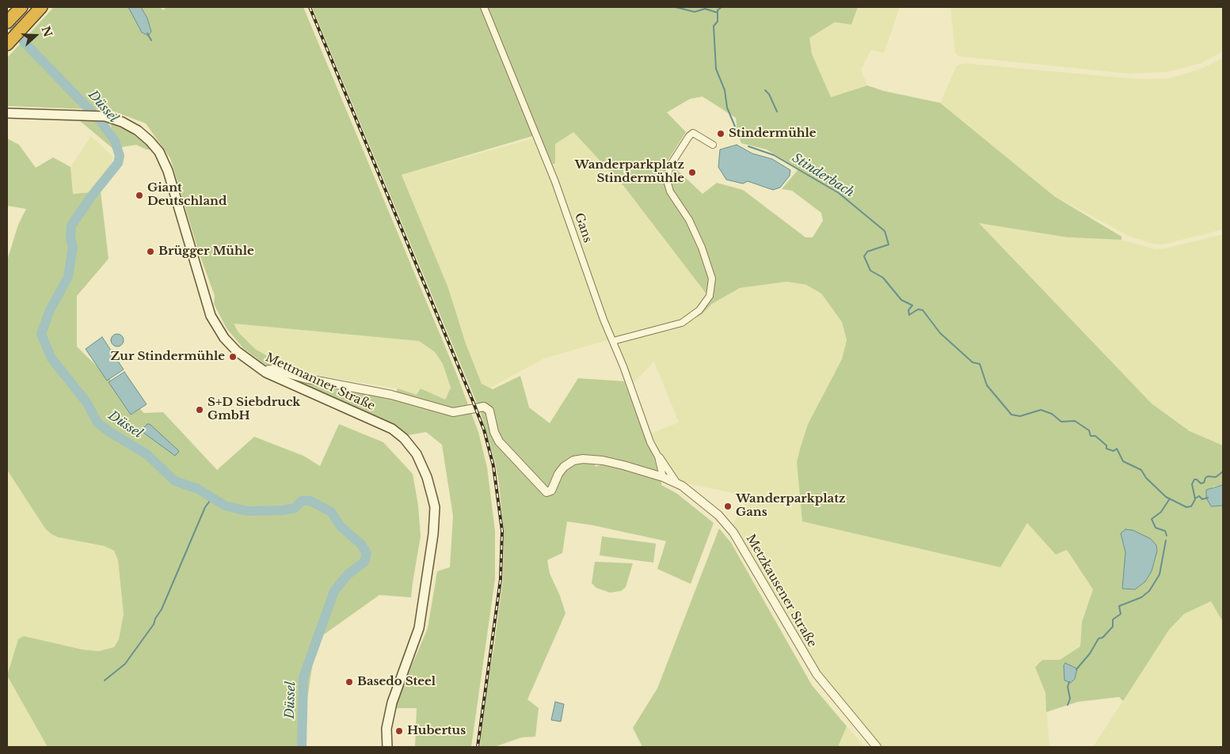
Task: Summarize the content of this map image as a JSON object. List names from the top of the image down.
{
  "streets": {
    "main road": ["Mettmanner Straße"],
    "street": ["Gans", "Metzkausener Straße"]
  },
  "crossings": [
    ["Gans", "Metzkausener Straße"],
    ["Mettmanner Straße", "Metzkausener Straße"]
  ],
  "water": ["Düssel", "Stinderbach"],
  "places": [
    "Stindermühle",
    "Wanderparkplatz Stindermühle",
    "Giant Deutschland",
    "Brügger Mühle",
    "Zur Stindermühle",
    "S+D Siebdruck GmbH",
    "Wanderparkplatz Gans",
    "Basedo Steel",
    "Hubertus"
  ],
  "north": "right"
}
